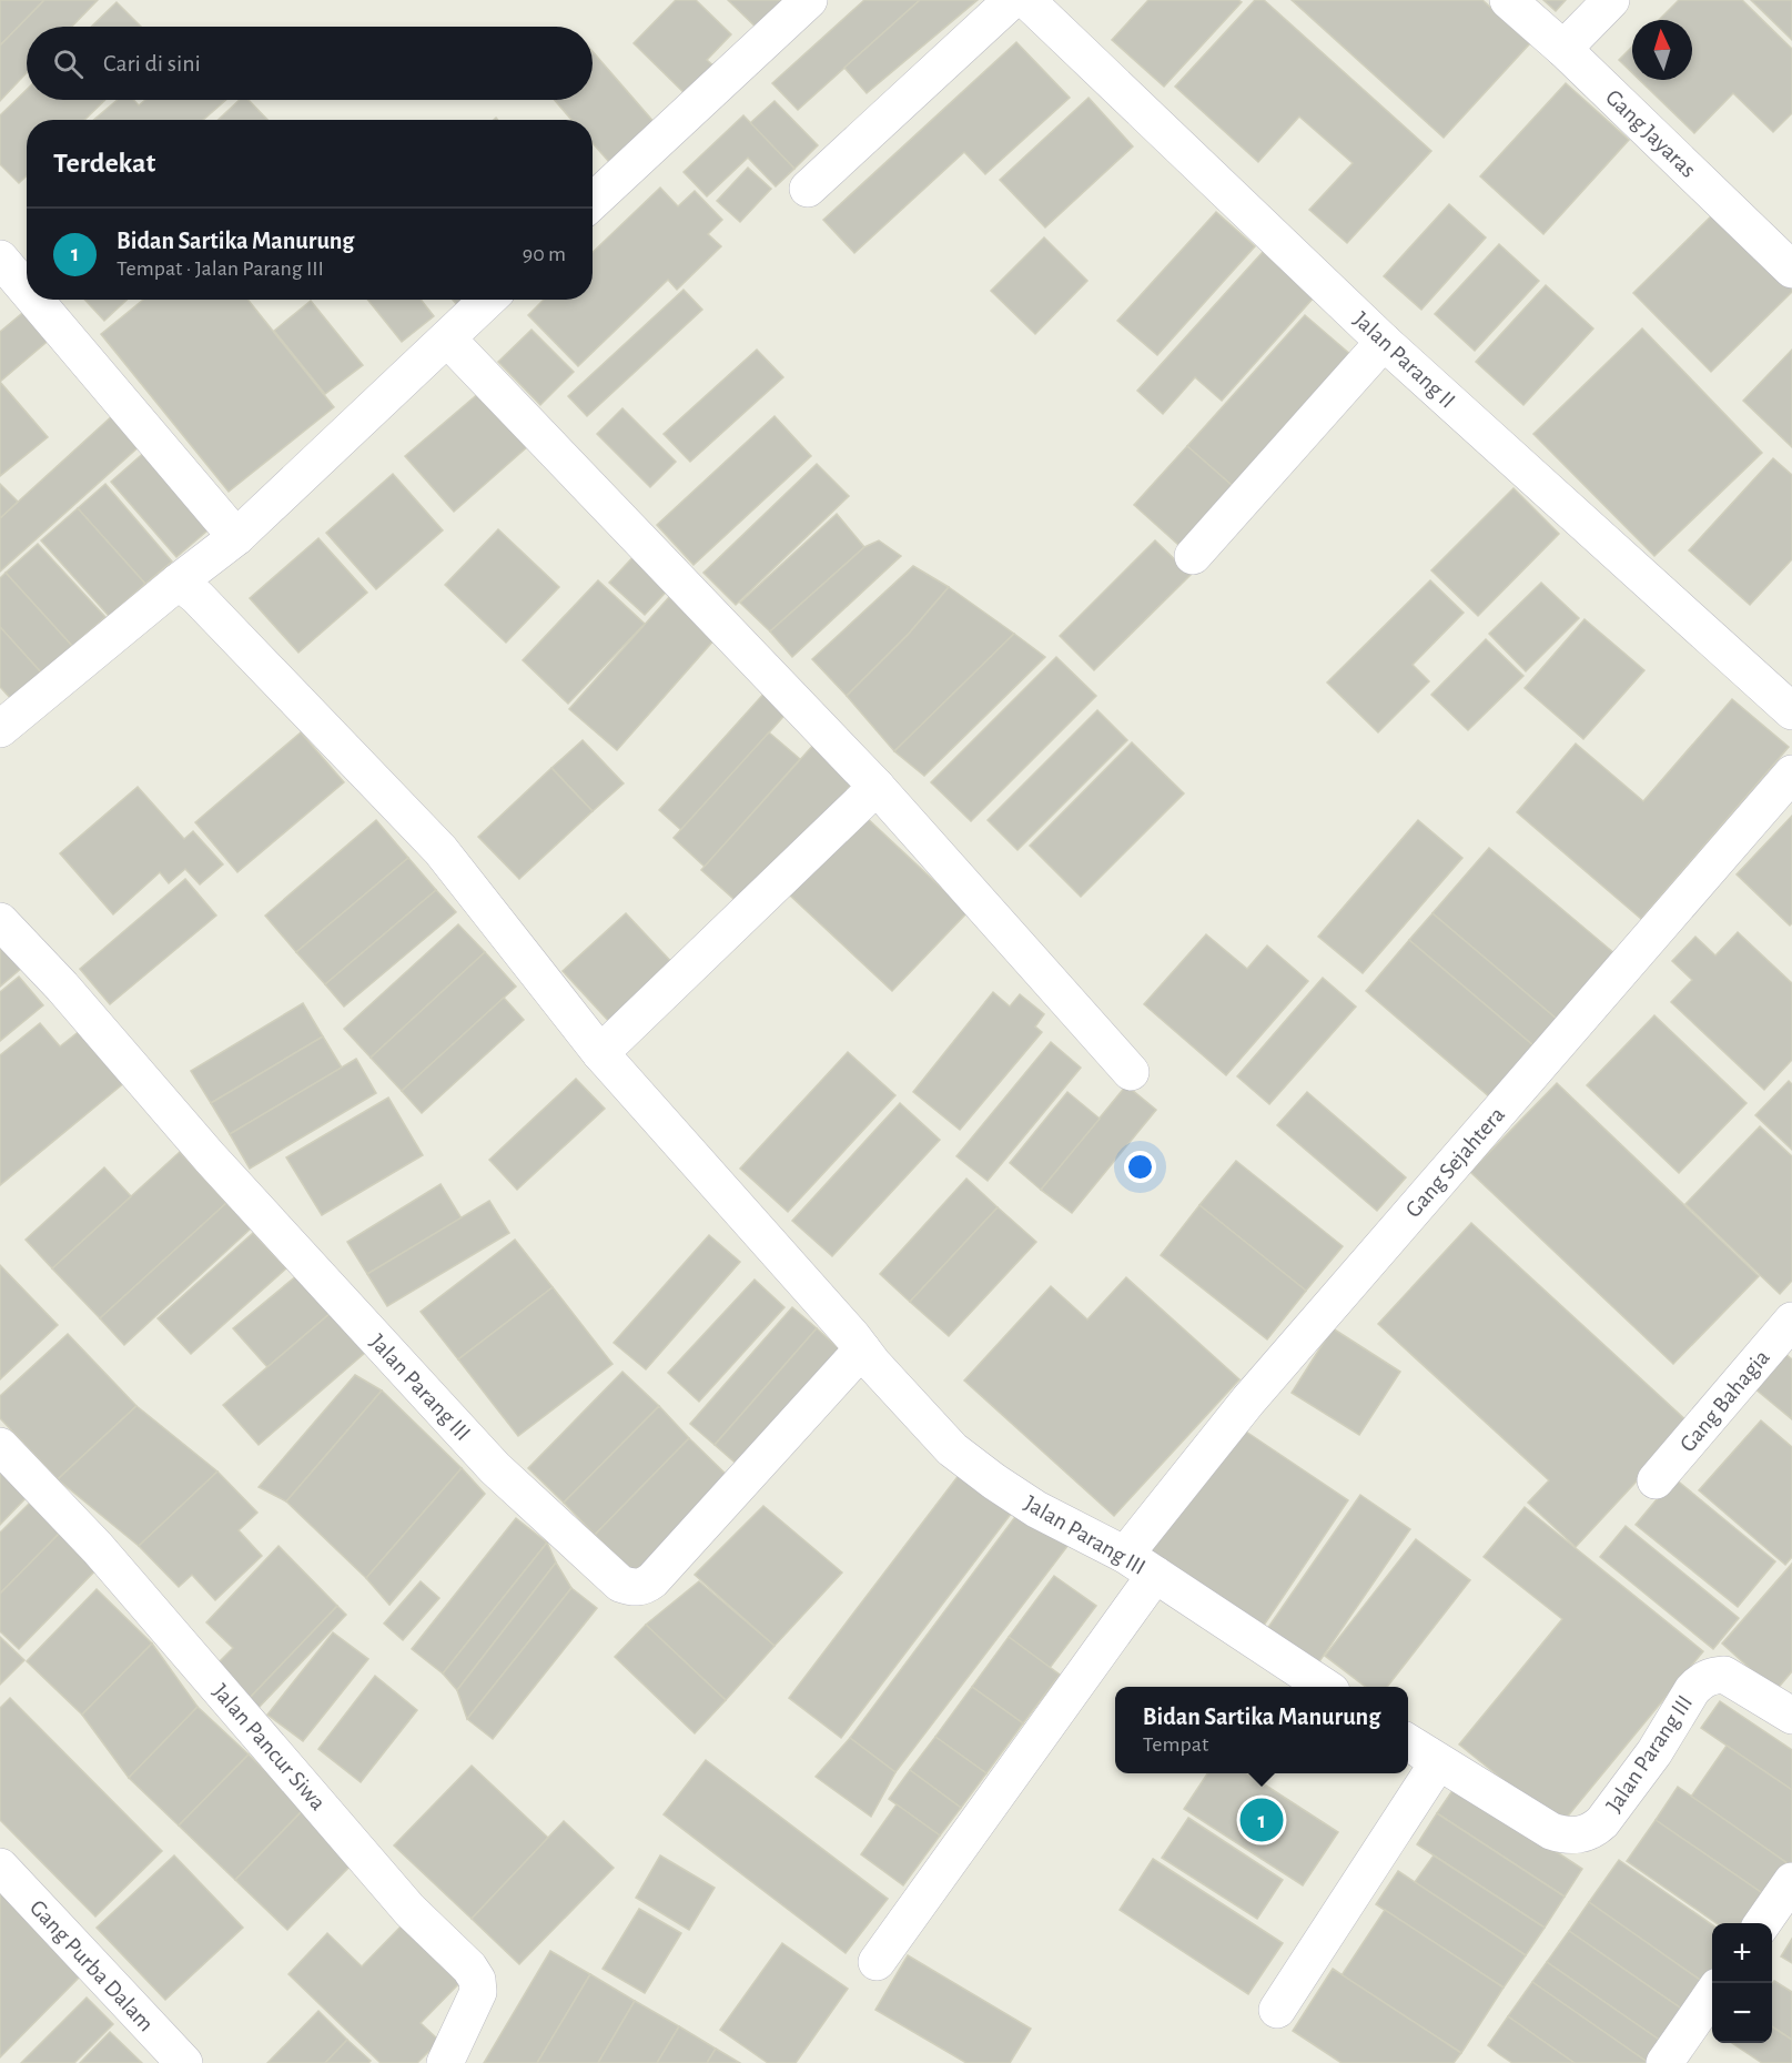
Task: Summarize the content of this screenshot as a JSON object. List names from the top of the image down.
{
  "streets": {
    "street": [
      "Gang Jayaras",
      "Jalan Parang II",
      "Gang Sejahtera",
      "Jalan Parang III",
      "Gang Bahagia",
      "Jalan Pancur Siwa",
      "Gang Purba Dalam"
    ]
  },
  "crossings": [
    ["Gang Sejahtera", "Jalan Parang III"]
  ],
  "north": "top",
  "page": {
    "search": "Cari di sini",
    "heading": "Terdekat",
    "list": [
      {
        "mark": "1",
        "name": "Bidan Sartika Manurung",
        "note": "Tempat · Jalan Parang III",
        "value": "90 m"
      }
    ],
    "popup": ["Bidan Sartika Manurung", "Tempat"],
    "pins": "1",
    "map_buttons": ["+", "−"]
  }
}
